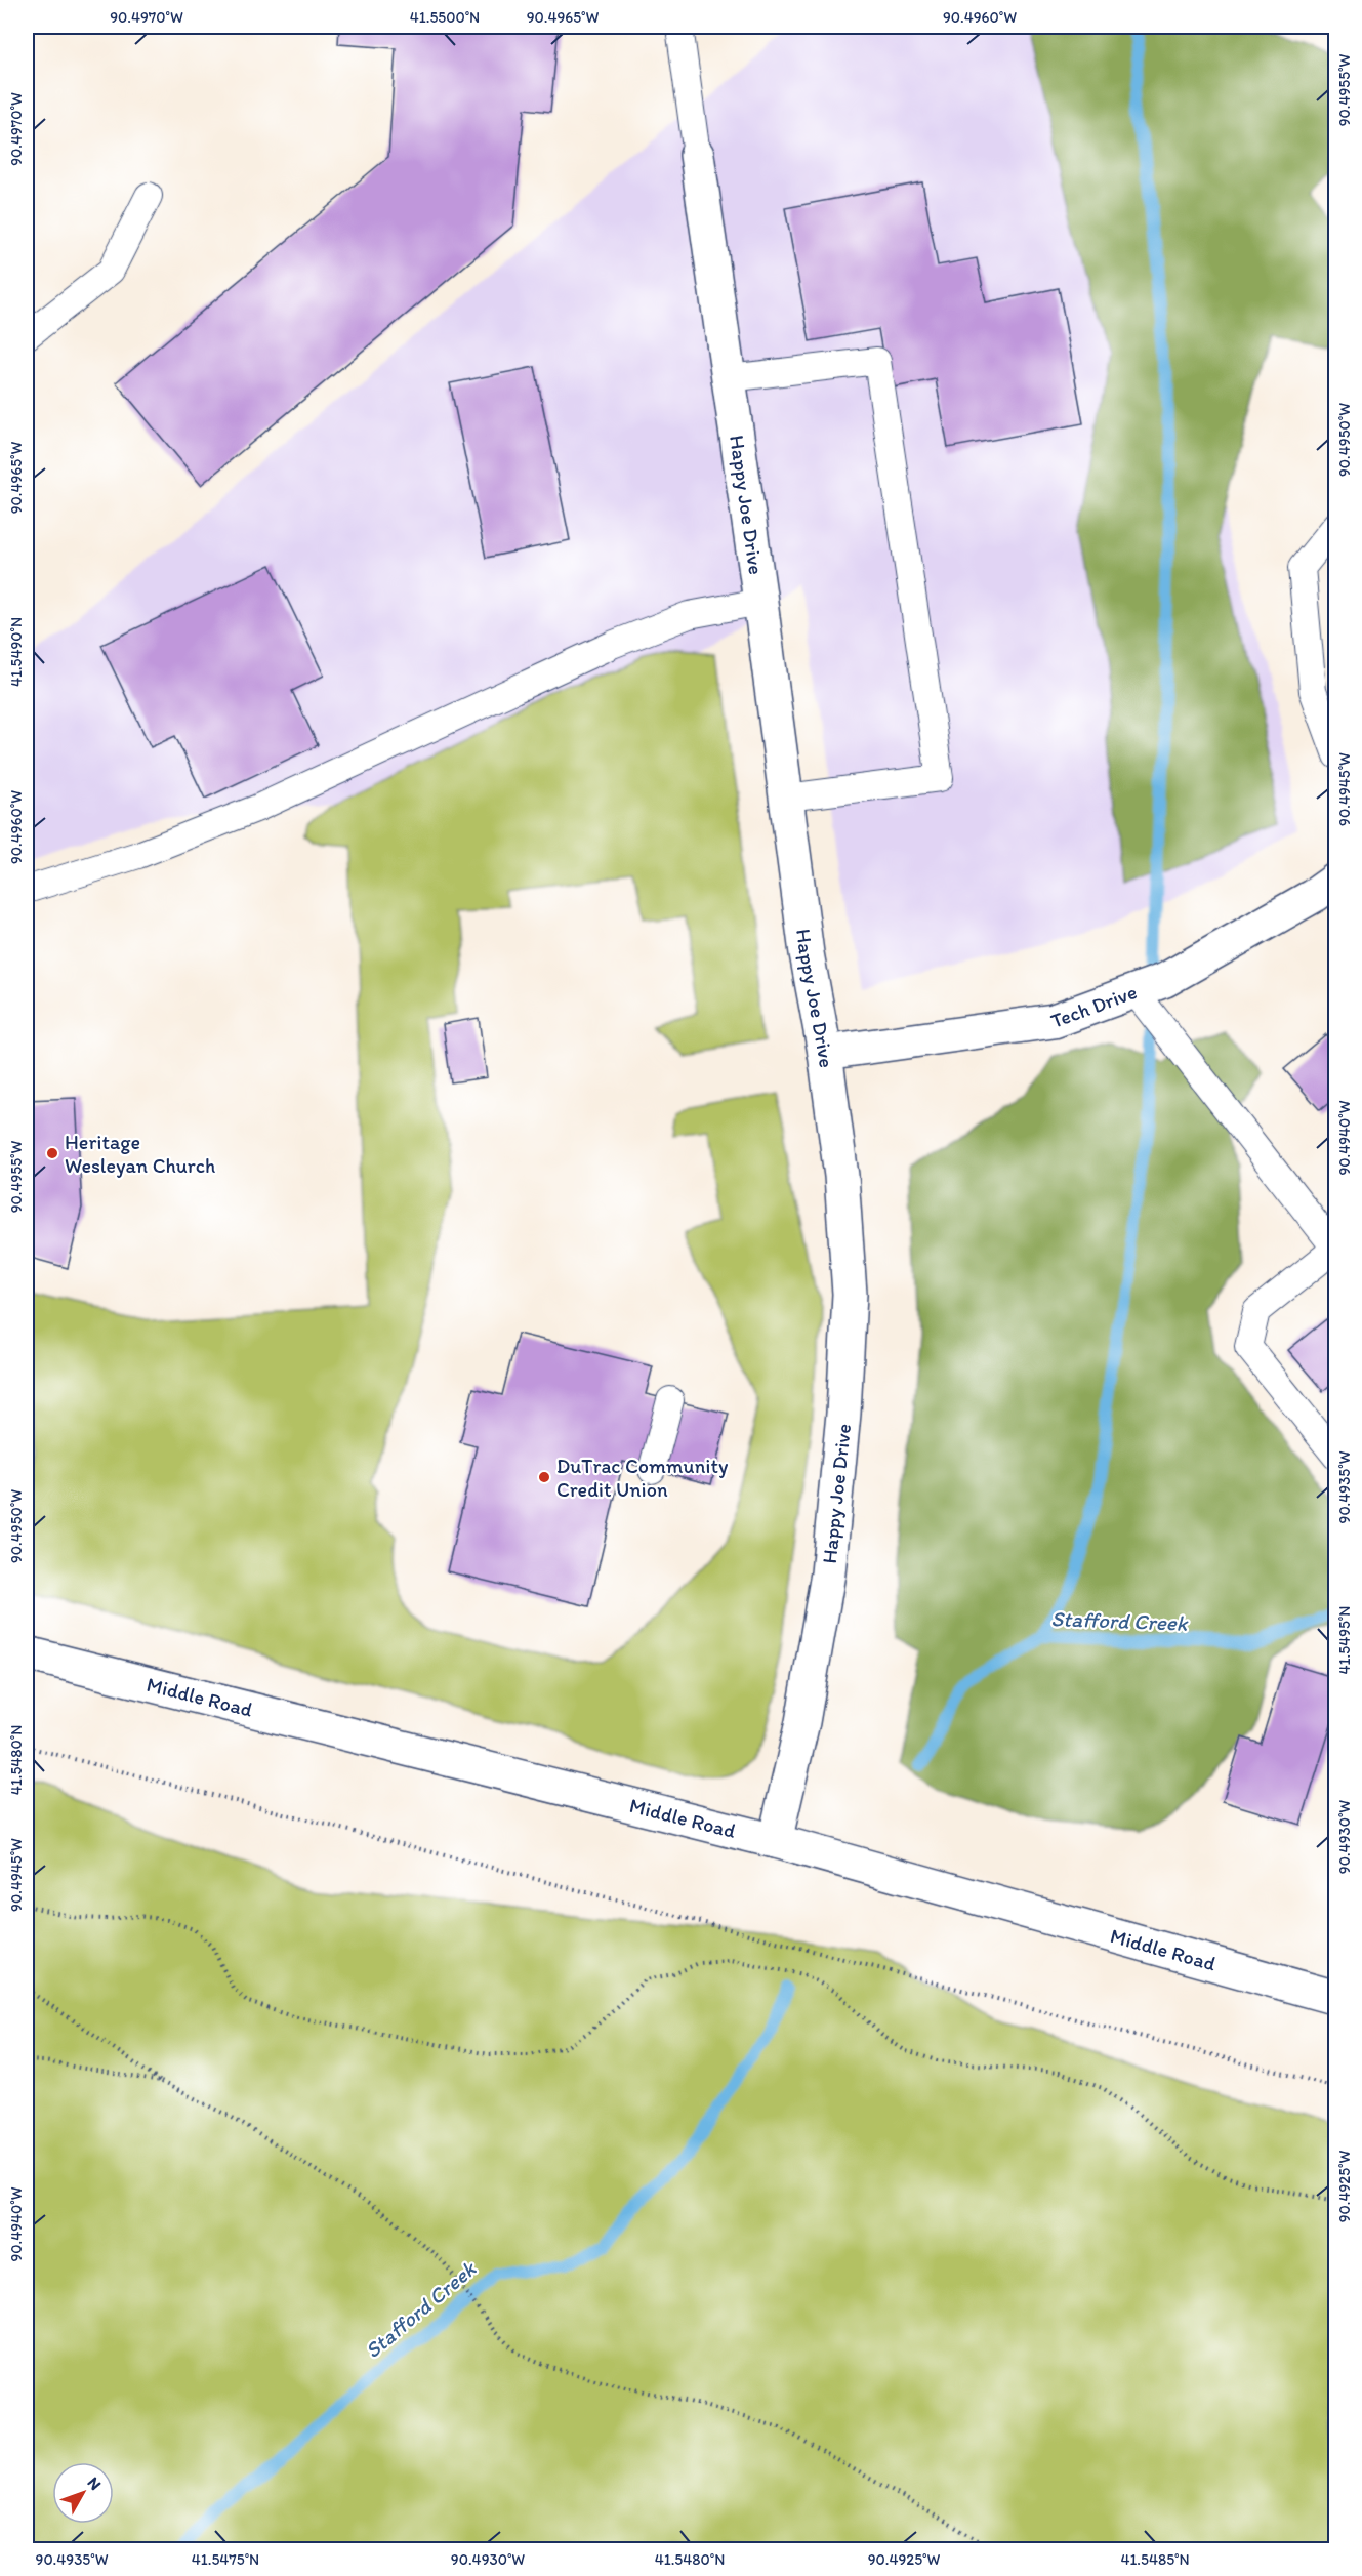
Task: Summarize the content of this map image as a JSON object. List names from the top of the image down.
{
  "streets": {
    "street": ["Happy Joe Drive", "Tech Drive", "Middle Road"]
  },
  "crossings": [
    ["Happy Joe Drive", "Tech Drive"],
    ["Happy Joe Drive", "Middle Road"]
  ],
  "water": ["Stafford Creek"],
  "places": ["Heritage Wesleyan Church", "DuTrac Community Credit Union"],
  "north": "top right",
  "coordinates": [
    "90.4970°W",
    "41.5500°N",
    "90.4965°W",
    "90.4960°W",
    "90.4955°W",
    "90.4950°W",
    "41.5490°N",
    "90.4945°W",
    "90.4940°W",
    "90.4935°W",
    "41.5495°N",
    "41.5480°N",
    "90.4930°W",
    "90.4925°W",
    "41.5475°N",
    "41.5485°N"
  ]
}
